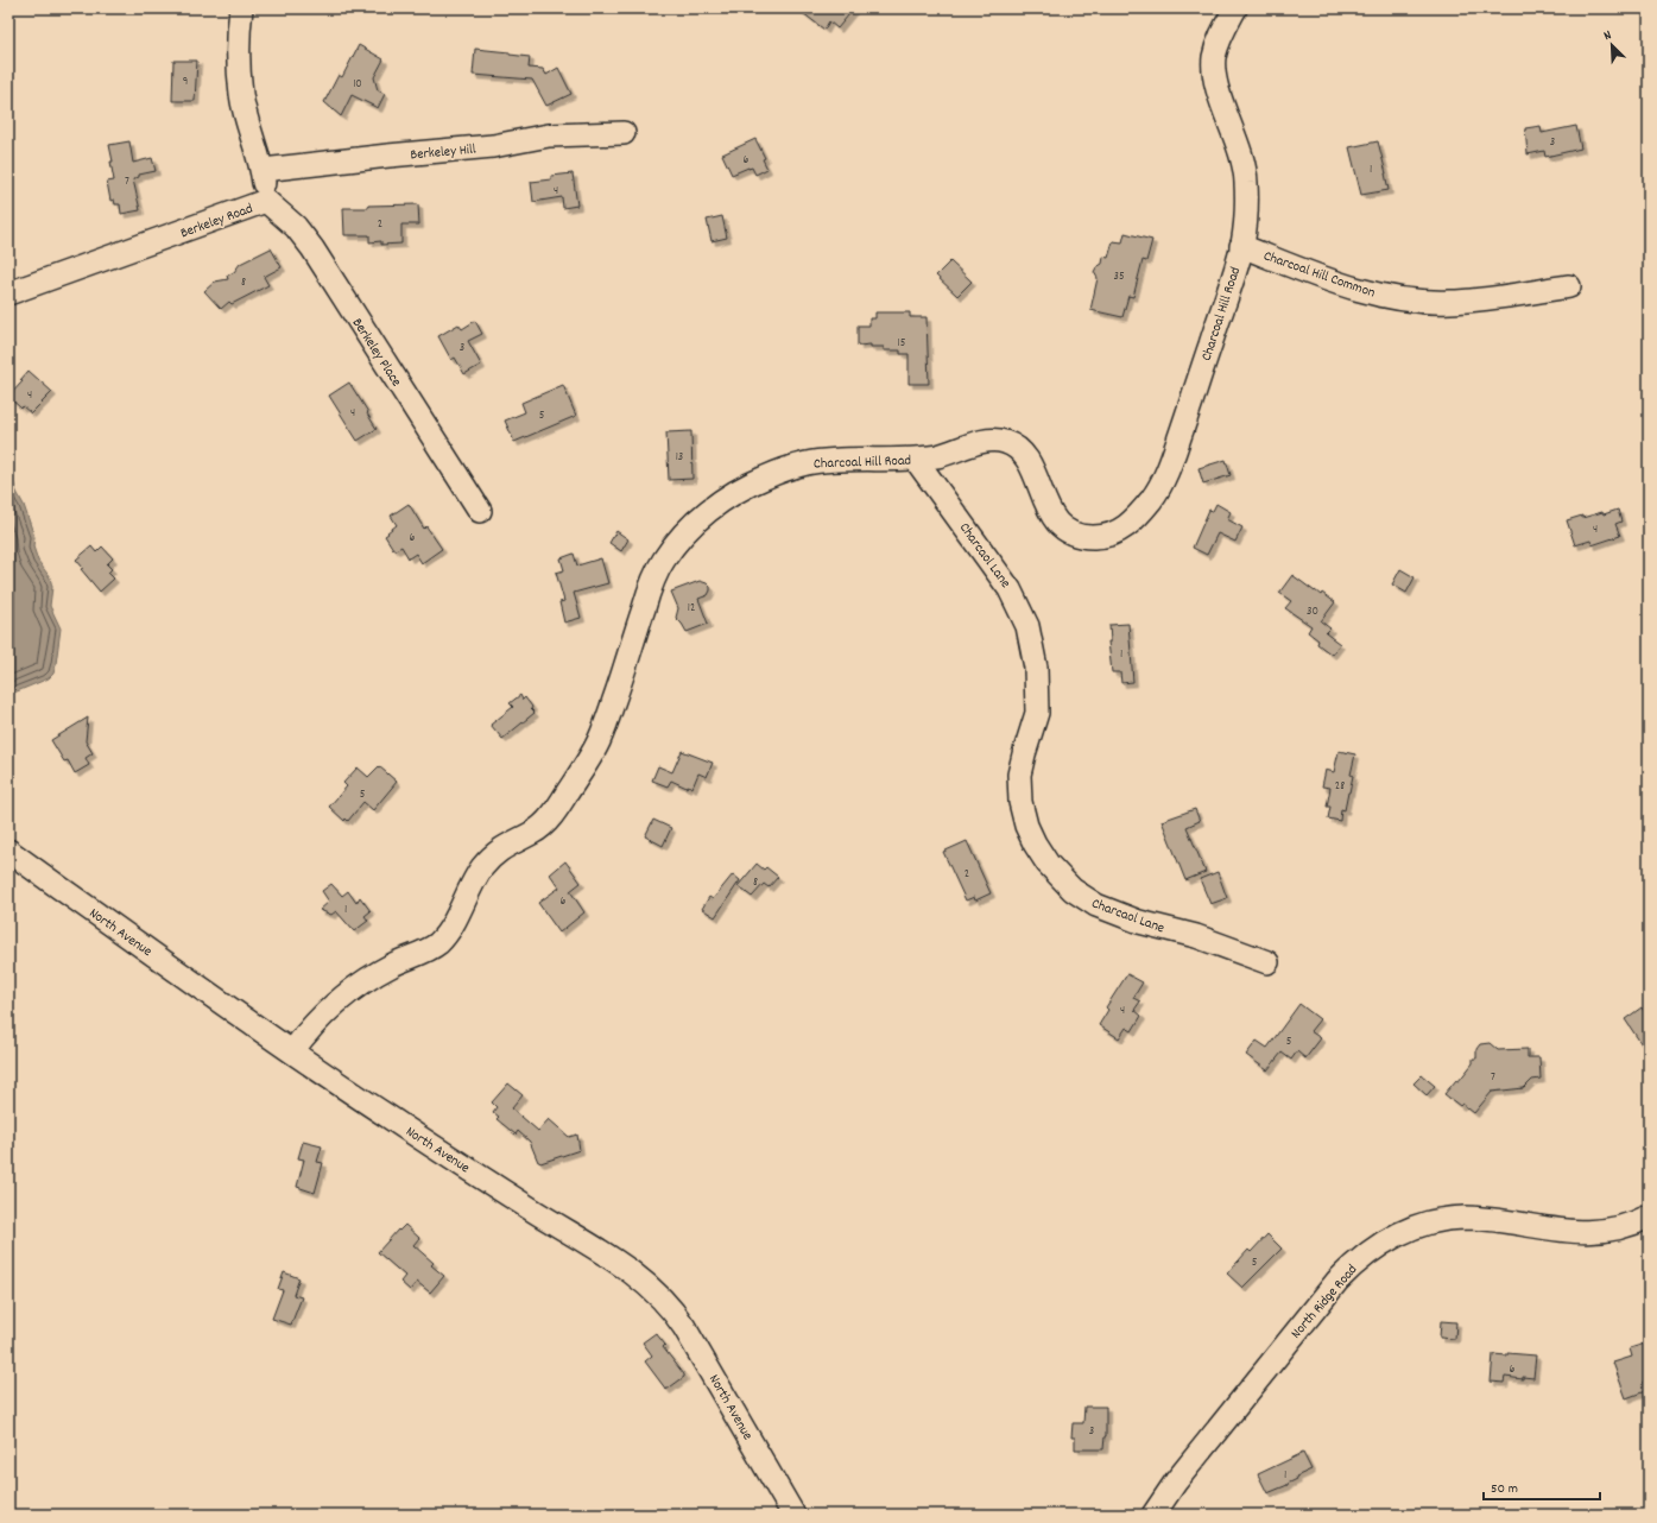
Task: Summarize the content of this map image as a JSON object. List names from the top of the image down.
{
  "streets": {
    "street": [
      "Berkeley Hill",
      "Berkeley Road",
      "Charcoal Hill Common",
      "Charcoal Hill Road",
      "Berkeley Place",
      "Charcaol Lane",
      "North Avenue",
      "North Ridge Road"
    ]
  },
  "crossings": [
    ["Berkeley Hill", "Berkeley Road"],
    ["Berkeley Road", "Berkeley Place"],
    ["Charcoal Hill Common", "Charcoal Hill Road"],
    ["Charcoal Hill Road", "Charcaol Lane"],
    ["Charcoal Hill Road", "North Avenue"]
  ],
  "house_numbers": [
    "9",
    "10",
    "3",
    "6",
    "1",
    "7",
    "4",
    "2",
    "35",
    "8",
    "15",
    "3",
    "4",
    "4",
    "5",
    "13",
    "4",
    "6",
    "12",
    "30",
    "1",
    "28",
    "5",
    "2",
    "8",
    "6",
    "1",
    "4",
    "5",
    "7",
    "5",
    "6",
    "3",
    "1"
  ],
  "scale_bar": "50 m",
  "north": "top left"
}
